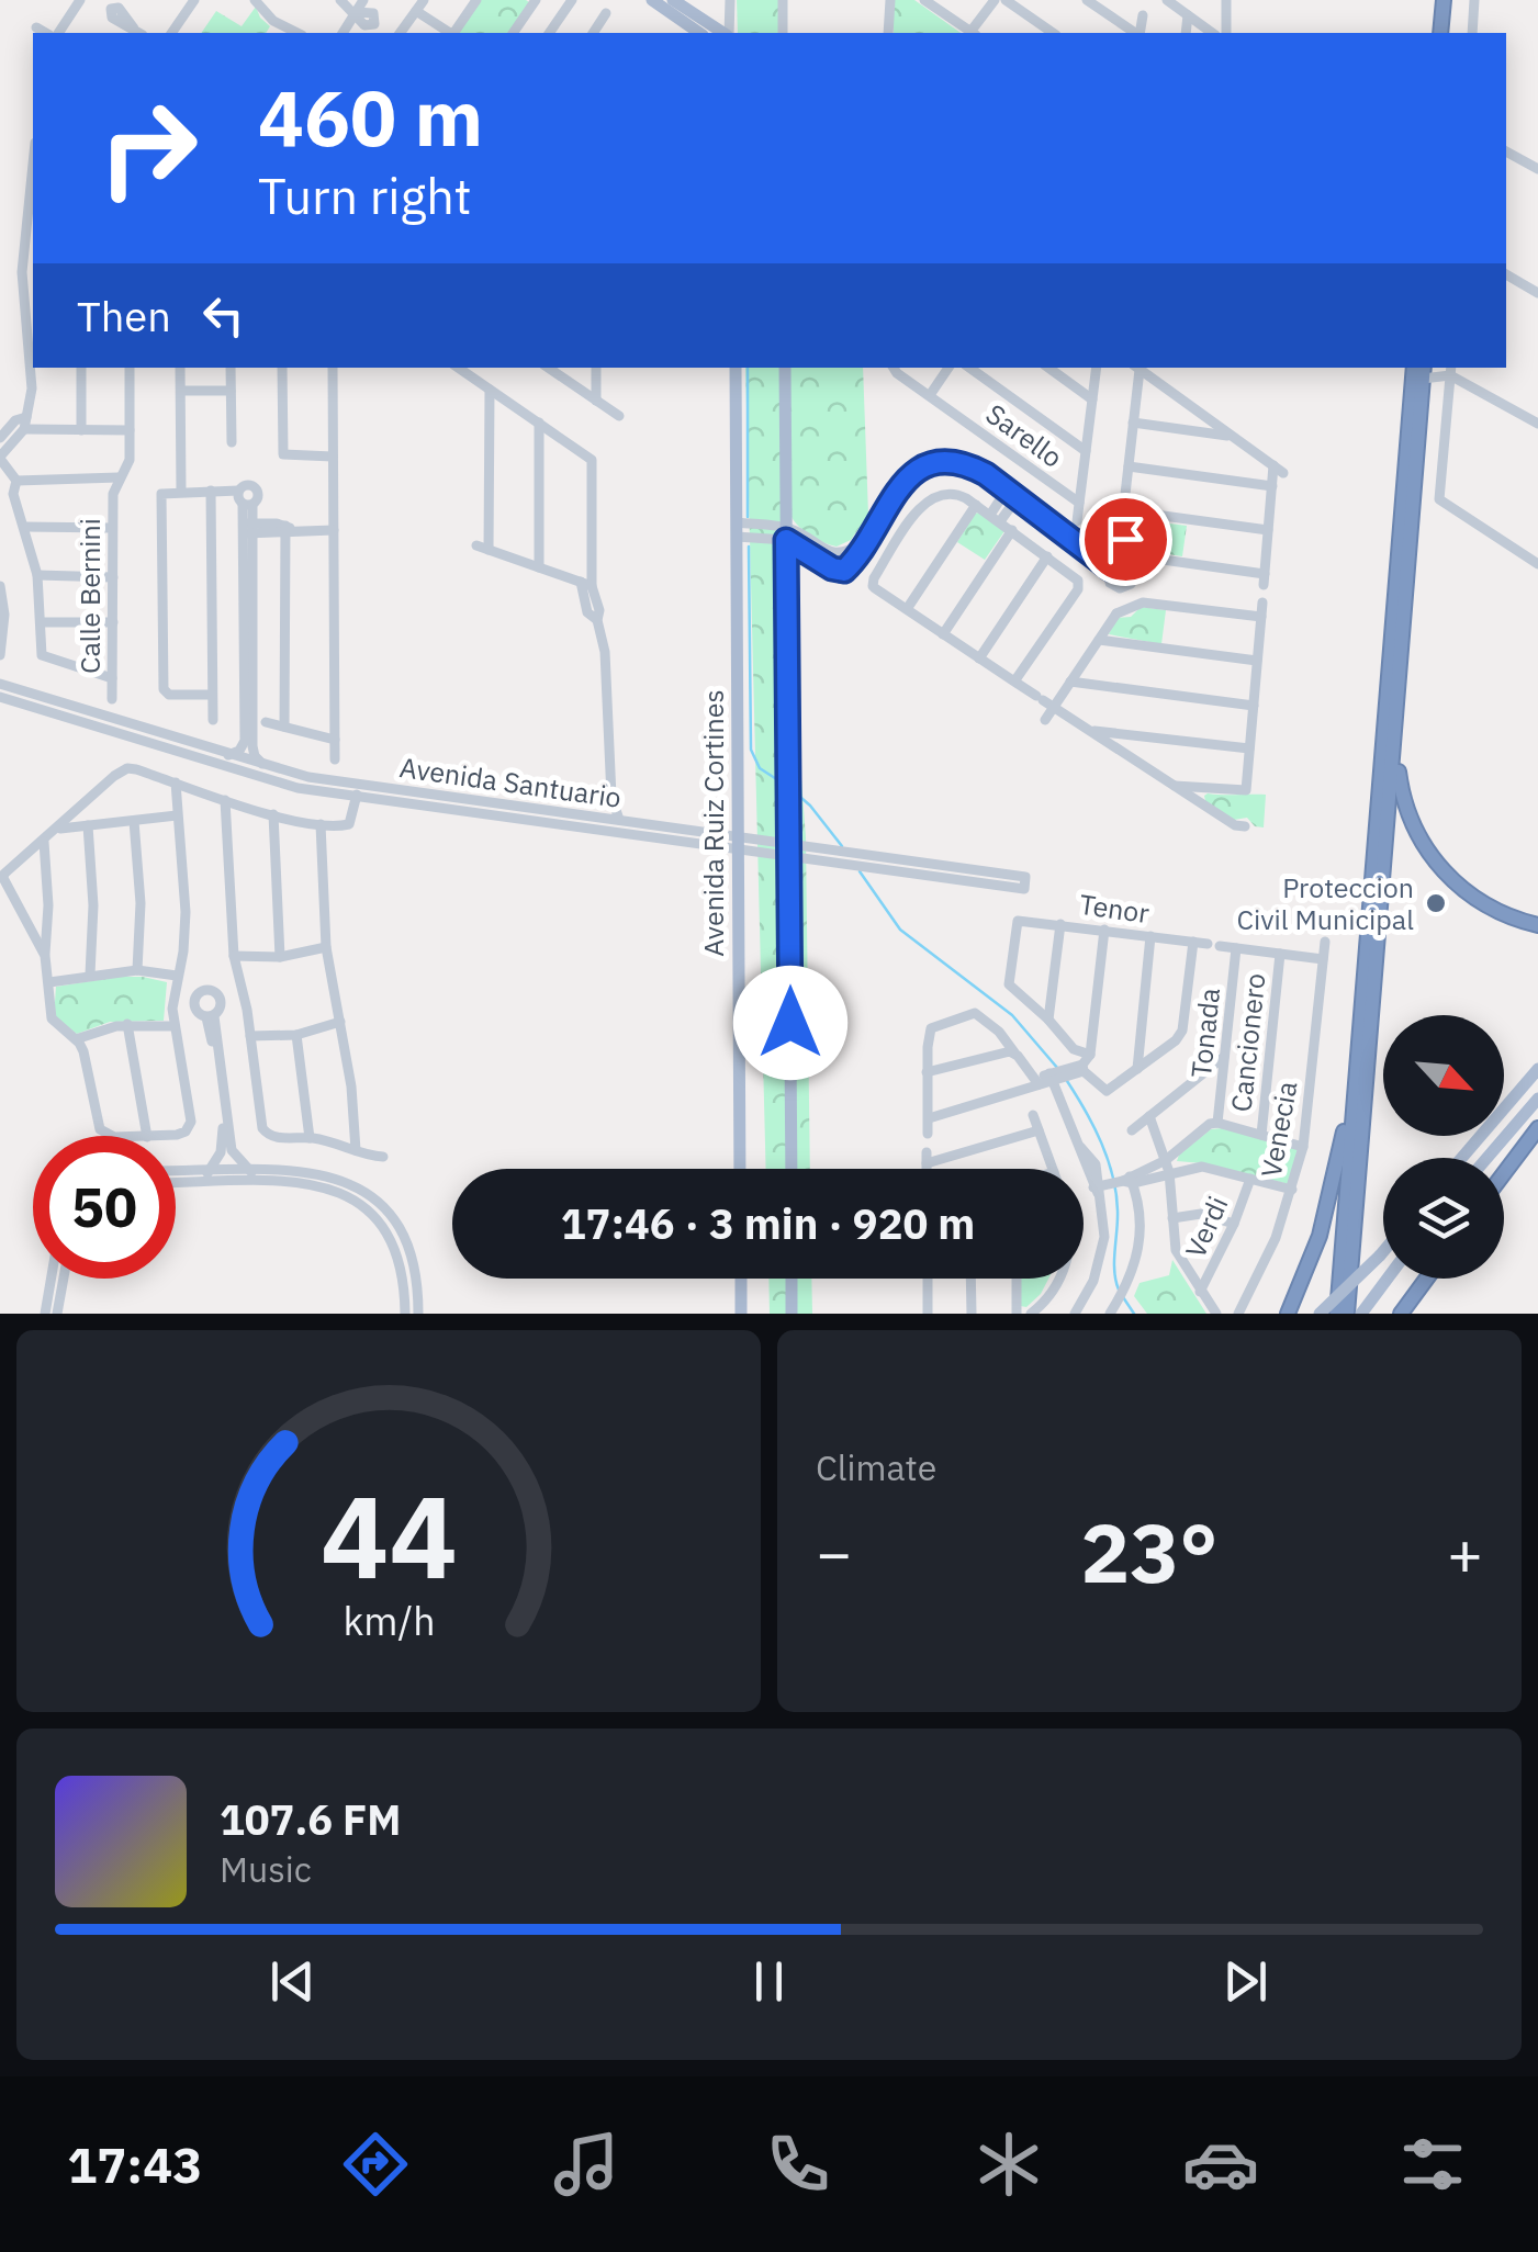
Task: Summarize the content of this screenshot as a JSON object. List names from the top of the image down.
{
  "streets": {
    "main road": ["Avenida Ruiz Cortines"],
    "street": [
      "Sarello",
      "Calle Bernini",
      "Avenida Santuario",
      "Tenor",
      "Tonada",
      "Cancionero",
      "Venecia",
      "Verdi"
    ]
  },
  "crossings": [
    ["Avenida Santuario", "Avenida Ruiz Cortines"],
    ["Tenor", "Tonada"],
    ["Tenor", "Cancionero"],
    ["Tenor", "Venecia"]
  ],
  "places": ["Proteccion Civil Municipal"],
  "north": "bottom right",
  "page": {
    "turn": ["460 m", "Turn right"],
    "then": "Then",
    "limit": "50",
    "trip": "17:46 · 3 min · 920 m",
    "tile": "Climate",
    "heat": ["−", "23°", "+"],
    "song": ["107.6 FM", "Music"],
    "tabs": "17:43",
    "gauge": ["44", "km/h"]
  }
}
